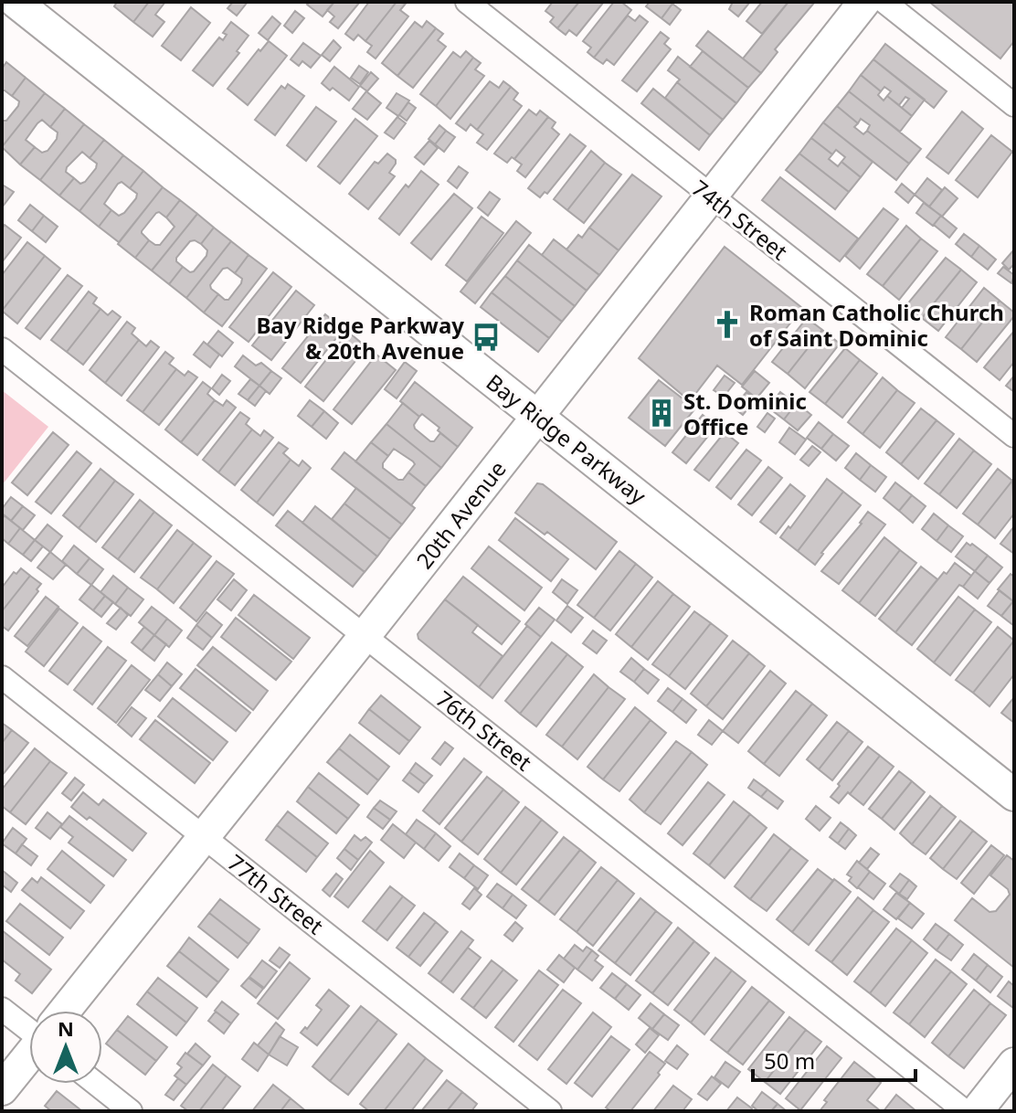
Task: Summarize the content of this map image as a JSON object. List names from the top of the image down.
{
  "streets": {
    "street": [
      "74th Street",
      "Bay Ridge Parkway",
      "20th Avenue",
      "76th Street",
      "77th Street"
    ]
  },
  "crossings": [
    ["74th Street", "20th Avenue"],
    ["Bay Ridge Parkway", "20th Avenue"],
    ["20th Avenue", "76th Street"],
    ["20th Avenue", "77th Street"]
  ],
  "places": {
    "church": ["Roman Catholic Church of Saint Dominic"],
    "bus stop": ["Bay Ridge Parkway & 20th Avenue"],
    "building": ["St. Dominic Office"]
  },
  "scale_bar": "50 m",
  "north": "top"
}
